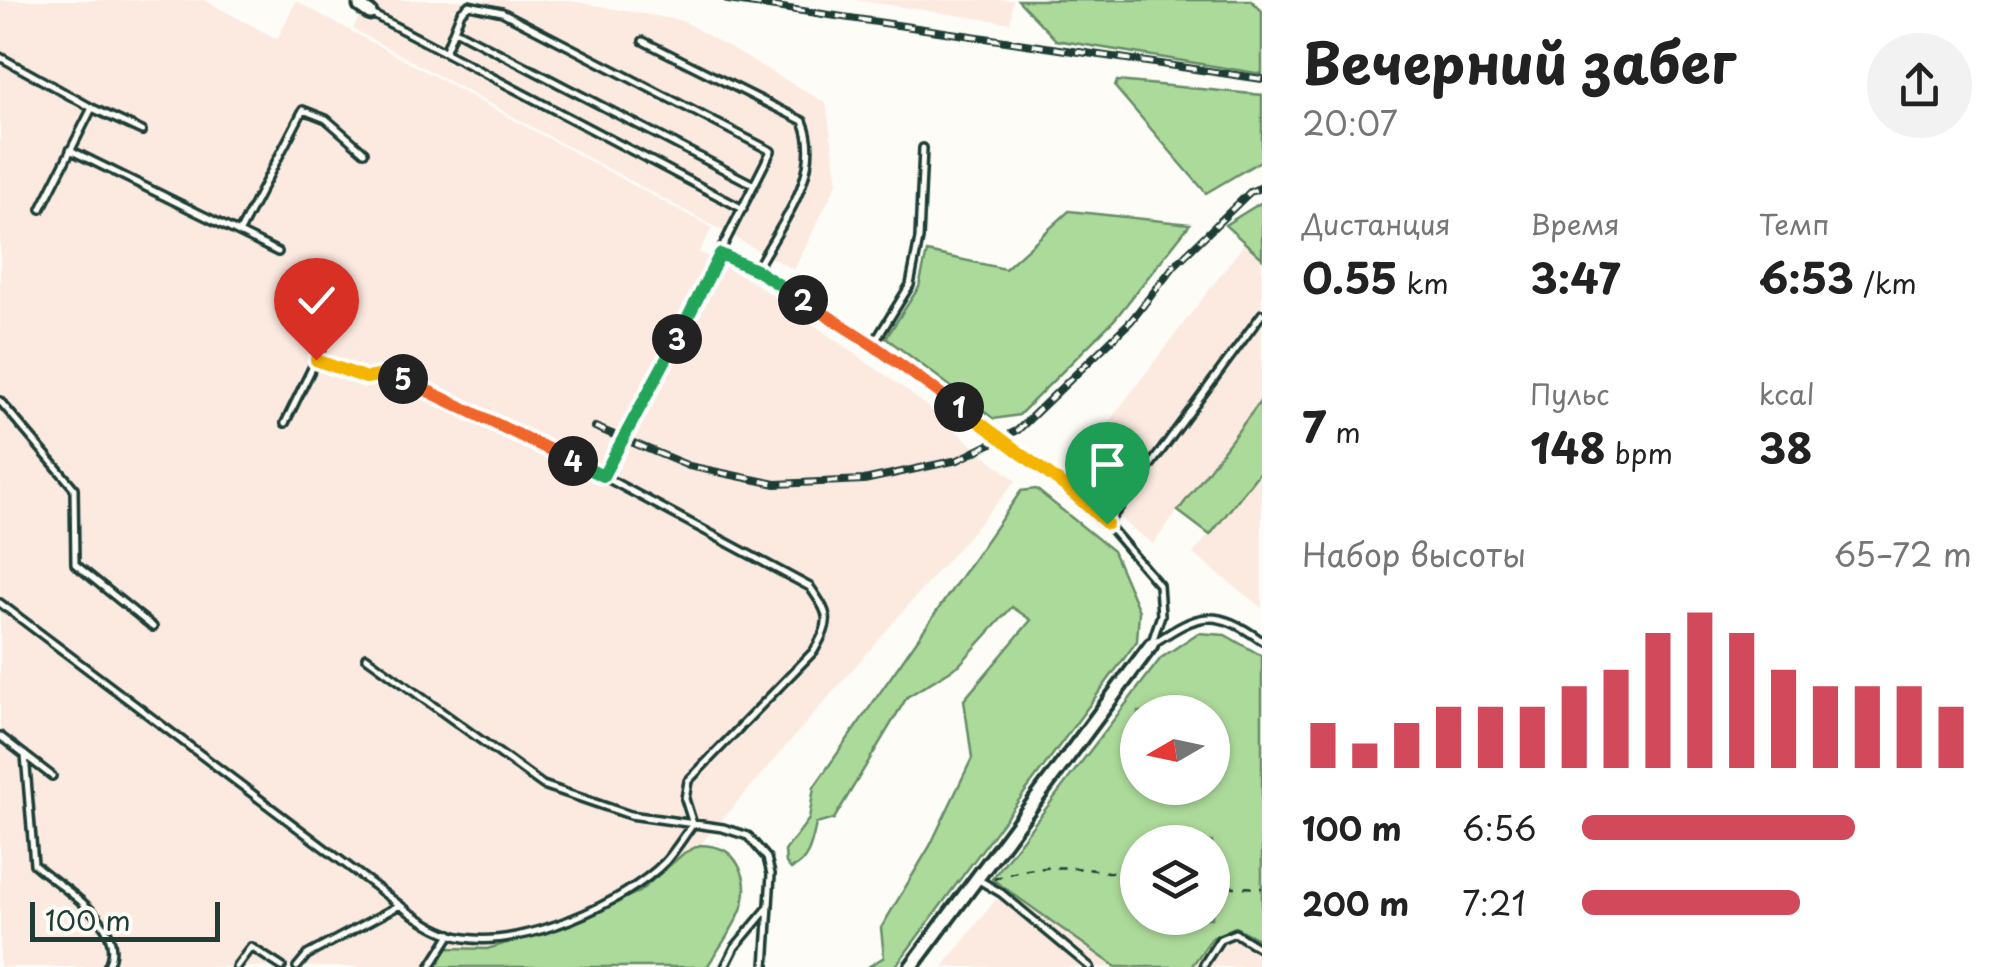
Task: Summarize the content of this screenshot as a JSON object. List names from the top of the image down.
{
  "scale_bar": "100 m",
  "north": "left",
  "page": {
    "heading": ["Вечерний забег", "20:07"],
    "stats": [
      ["Дистанция", "0.55 km"],
      ["Время", "3:47"],
      ["Темп", "6:53 /km"],
      ["7 m"],
      ["Пульс", "148 bpm"],
      ["kcal", "38"]
    ],
    "pins": [
      "2",
      "3",
      "5",
      "1",
      "4"
    ],
    "chart": ["Набор высоты", "65–72 m"],
    "list": [
      {
        "name": "100 m",
        "note": "6:56"
      },
      {
        "name": "200 m",
        "note": "7:21"
      }
    ],
    "scale": "100 m"
  }
}
